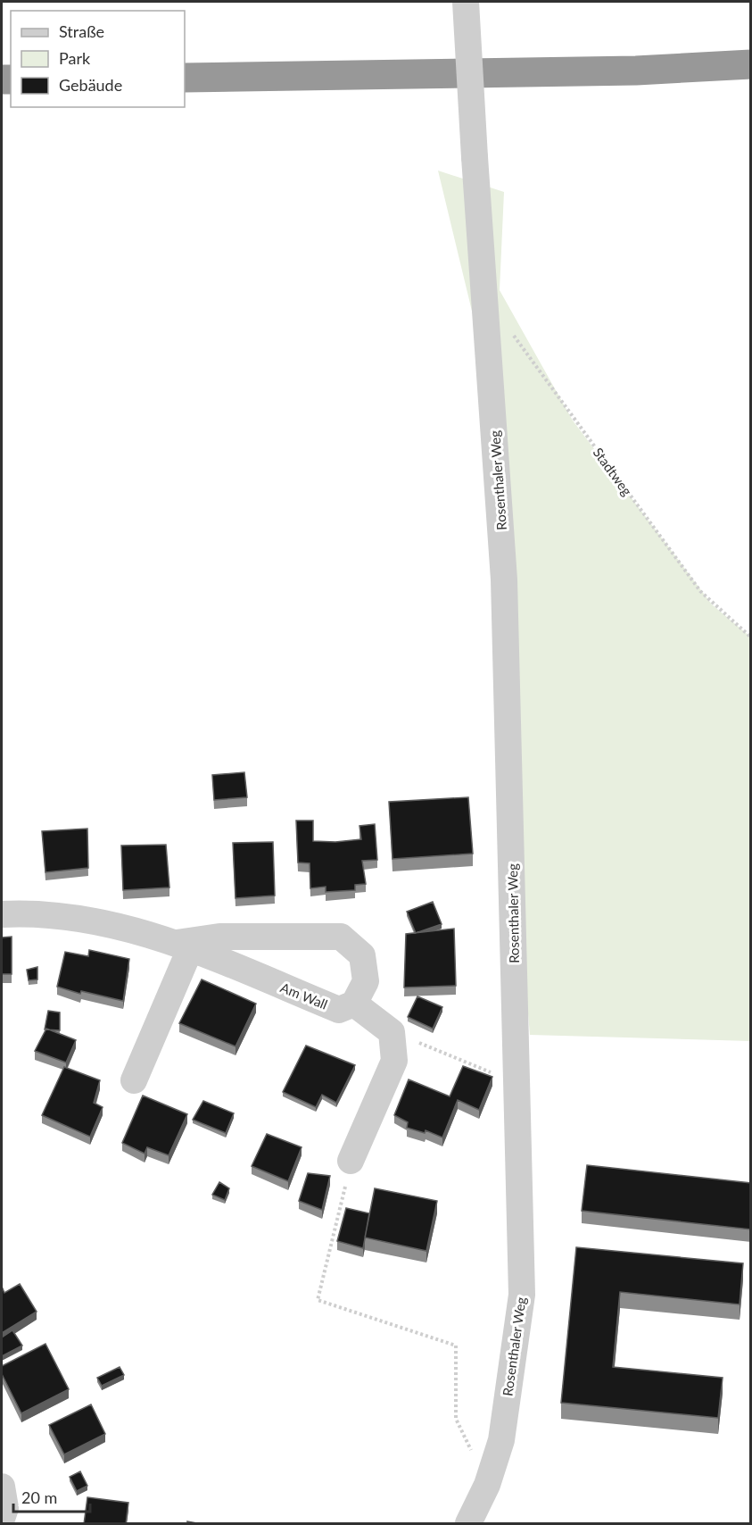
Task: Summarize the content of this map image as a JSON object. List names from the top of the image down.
{
  "streets": {
    "street": ["Rosenthaler Weg", "Am Wall"],
    "path": ["Stadtweg"]
  },
  "legend": ["Straße", "Park", "Gebäude"],
  "scale_bar": "20 m"
}
